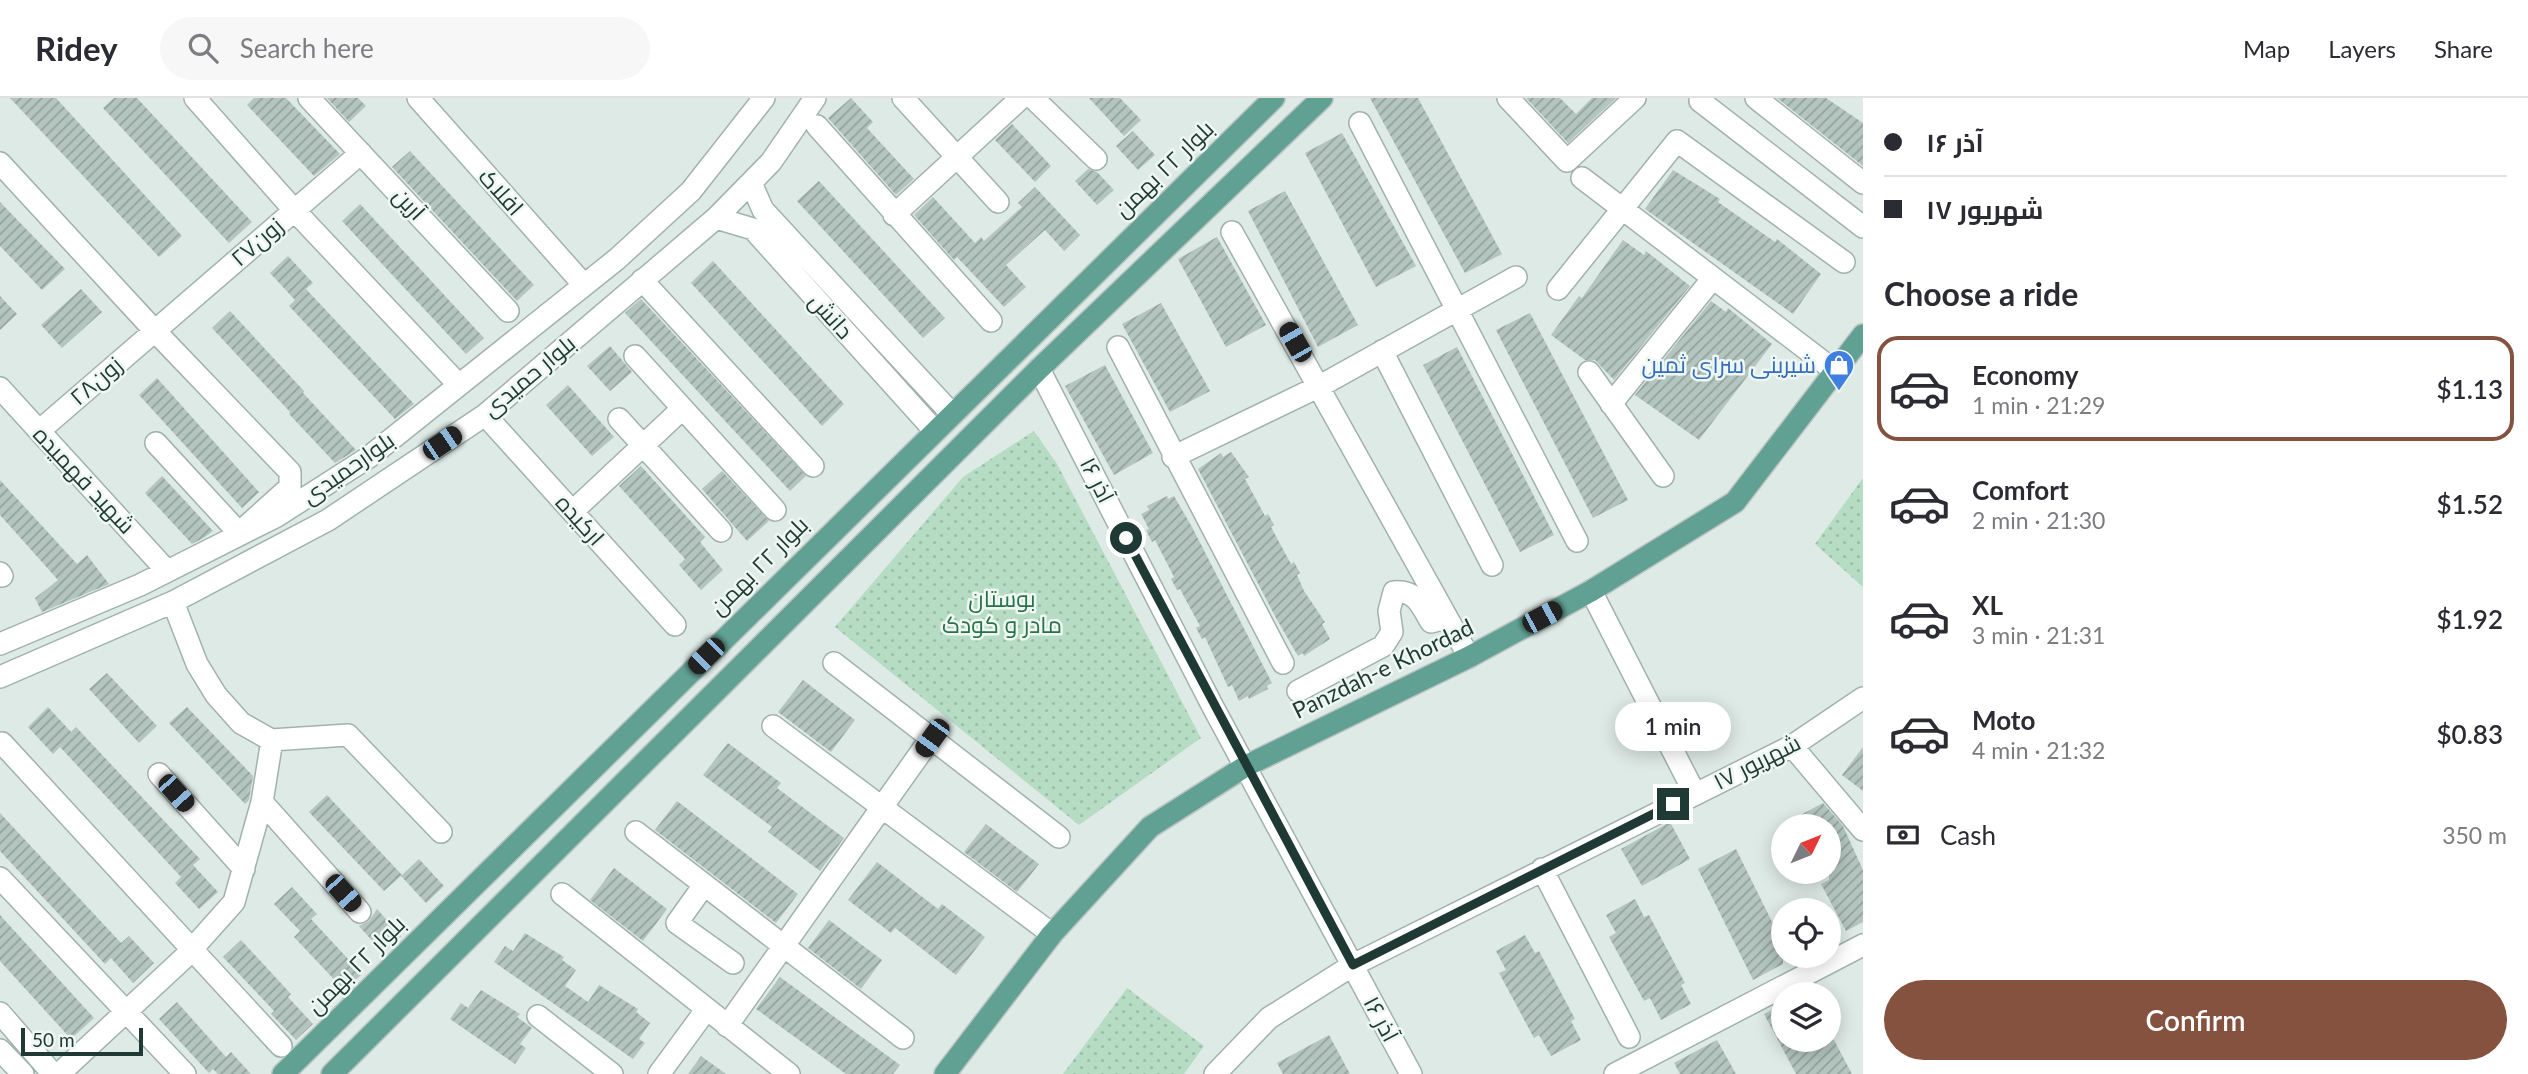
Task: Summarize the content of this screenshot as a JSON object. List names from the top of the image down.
{
  "streets": {
    "main road": ["بلوار ۲۲ بهمن", "Panzdah-e Khordad"],
    "street": [
      "افلاک",
      "آرین",
      "زون۲۷",
      "دانش",
      "بلوار حمیدی",
      "زون۲۸",
      "بلوارحمیدی",
      "شهید فهمیده",
      "۱۶ آذر",
      "ارکیده",
      "۱۷ شهریور"
    ]
  },
  "crossings": [
    ["بلوار ۲۲ بهمن", "دانش"],
    ["افلاک", "بلوارحمیدی"],
    ["آرین", "زون۲۷"],
    ["زون۲۷", "زون۲۸"],
    ["دانش", "بلوار حمیدی"],
    ["بلوار حمیدی", "ارکیده"],
    ["زون۲۸", "شهید فهمیده"],
    ["بلوارحمیدی", "شهید فهمیده"],
    ["۱۶ آذر", "Panzdah-e Khordad"],
    ["۱۶ آذر", "۱۷ شهریور"]
  ],
  "parks": ["بوستان مادر و کودک"],
  "places": {
    "shop": ["شیرینی سرای ثمین"]
  },
  "scale_bar": "50 m",
  "north": "top right",
  "page": {
    "header": "Ridey",
    "search": "Search here",
    "nav": ["Map", "Layers", "Share"],
    "banner": ["۱۶ آذر", "۱۷ شهریور"],
    "heading": "Choose a ride",
    "list": [
      {
        "name": "Economy",
        "note": "1 min · 21:29",
        "value": "$1.13"
      },
      {
        "name": "Comfort",
        "note": "2 min · 21:30",
        "value": "$1.52"
      },
      {
        "name": "XL",
        "note": "3 min · 21:31",
        "value": "$1.92"
      },
      {
        "name": "Moto",
        "note": "4 min · 21:32",
        "value": "$0.83"
      }
    ],
    "bubble": "1 min",
    "pay": ["Cash", "350 m"],
    "buttons": "Confirm",
    "scale": "50 m"
  }
}
